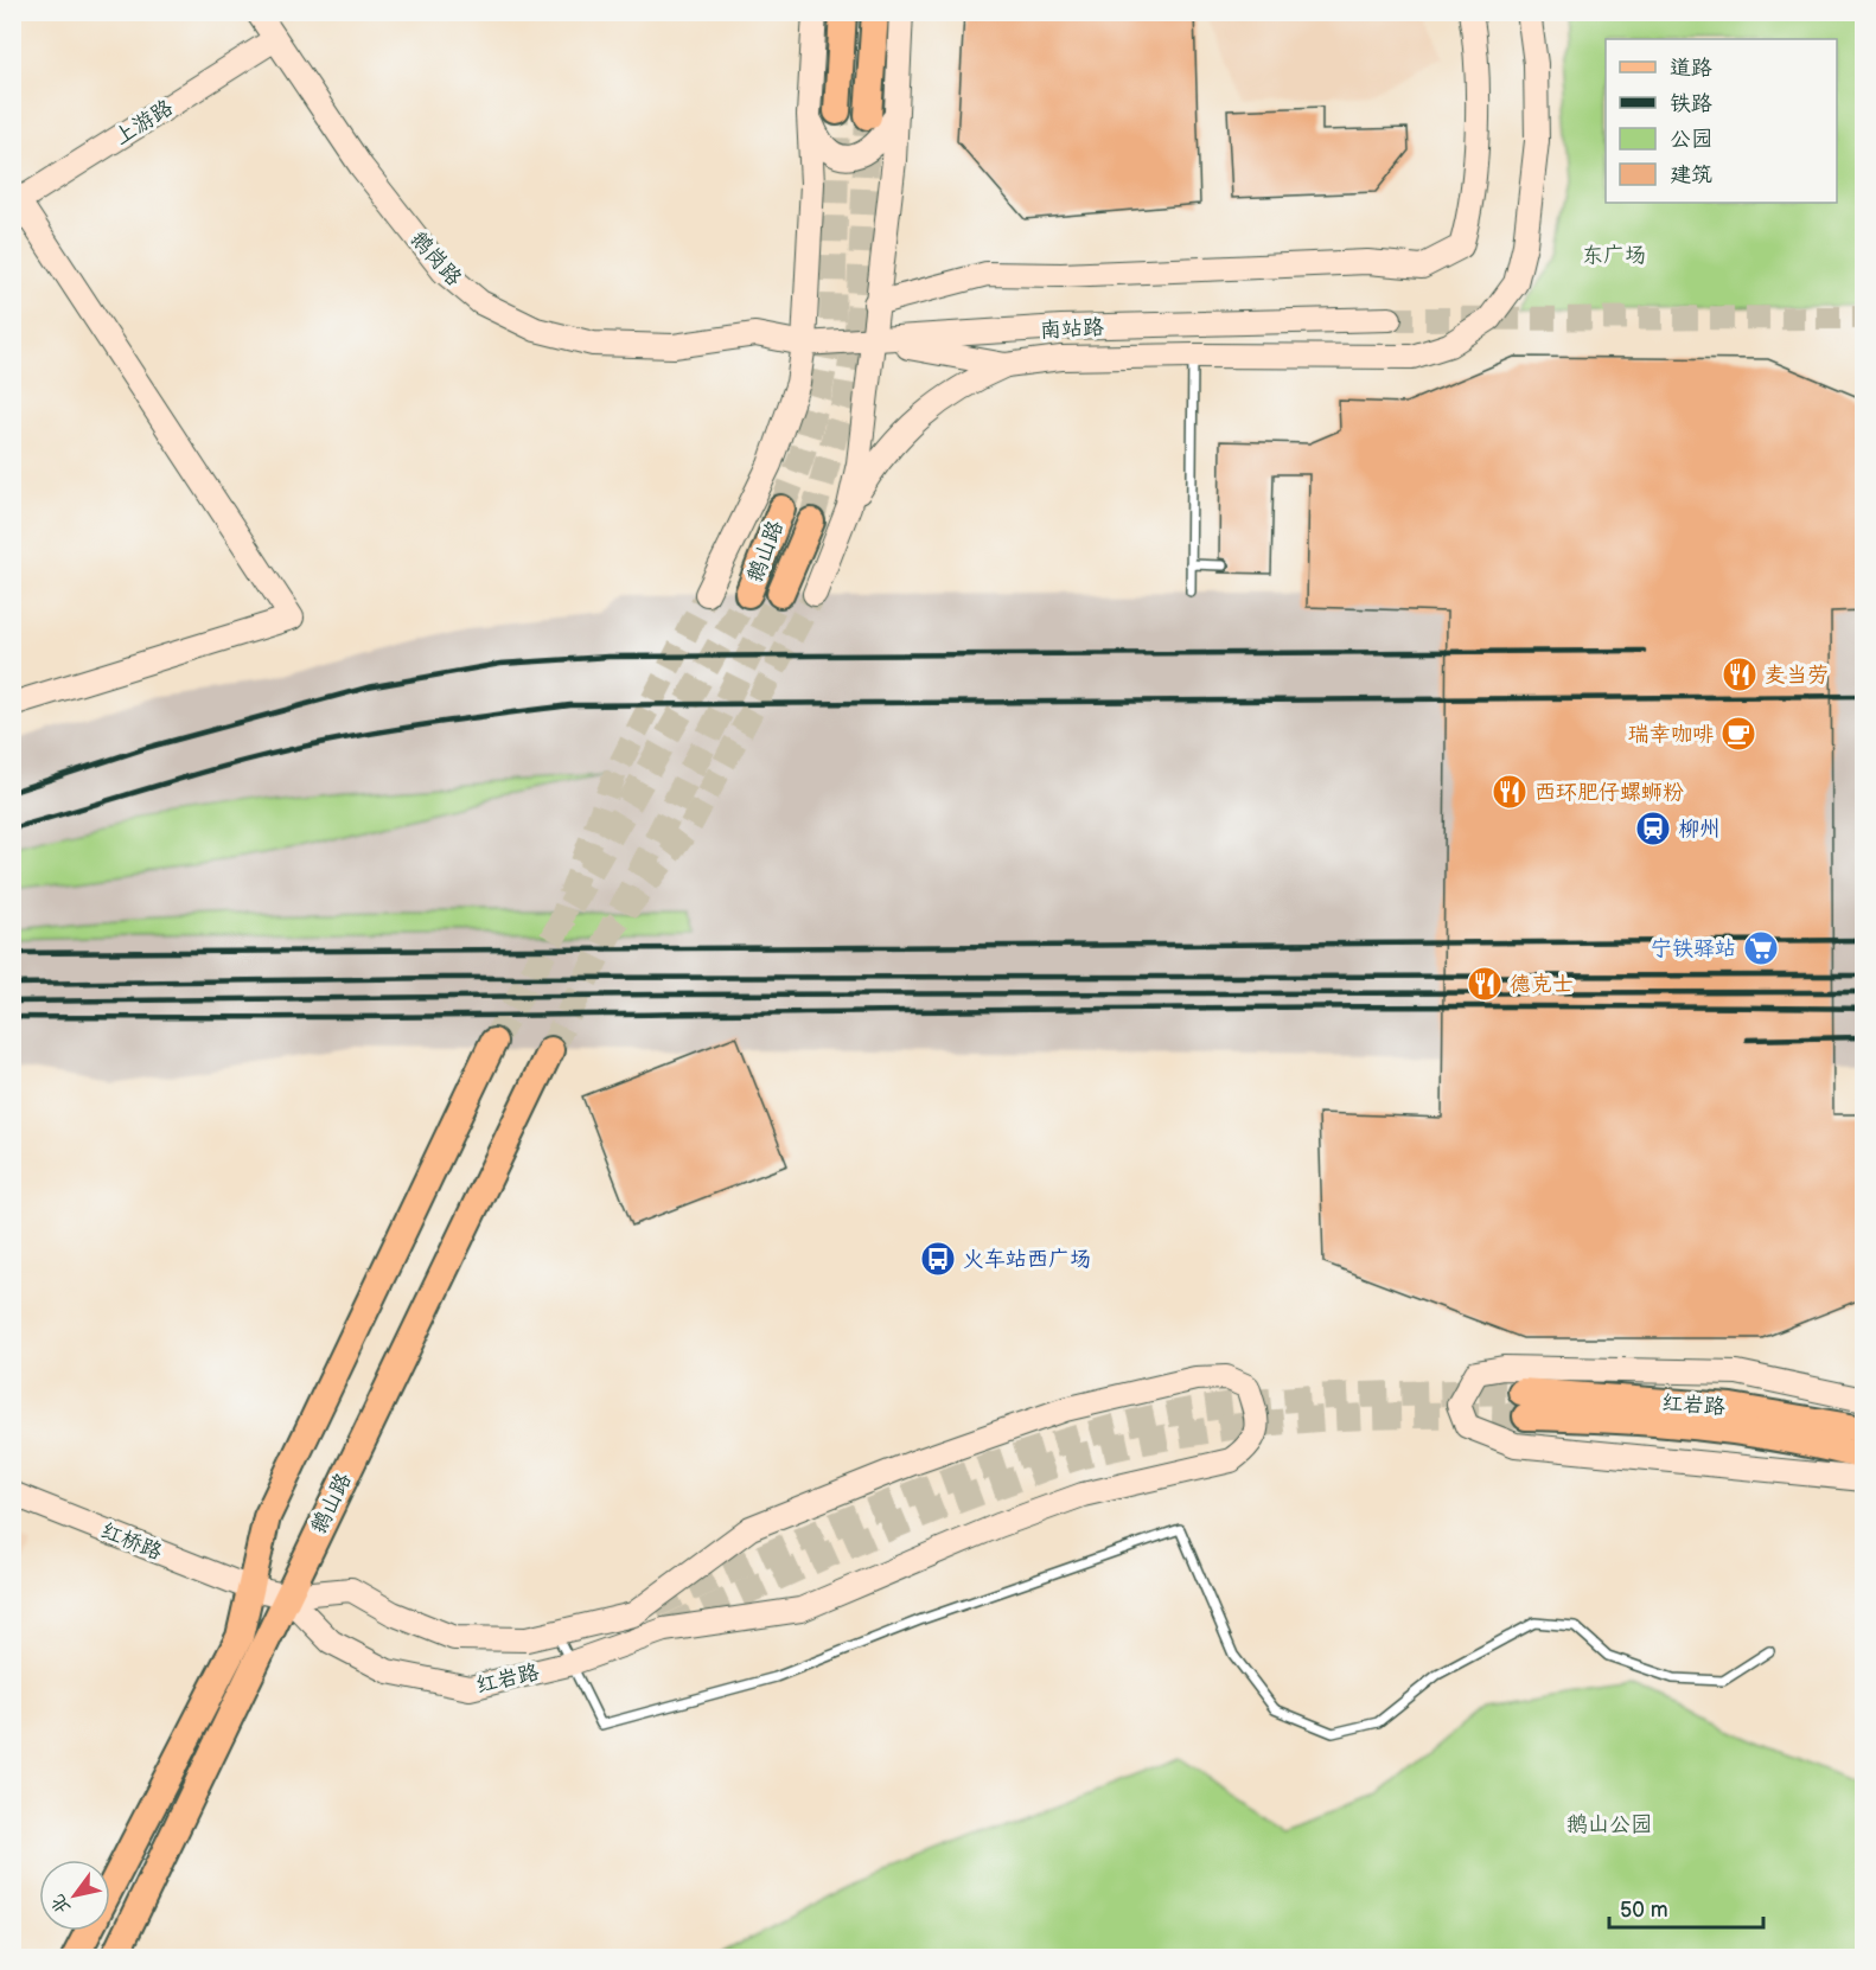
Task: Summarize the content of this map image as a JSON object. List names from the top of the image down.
{
  "streets": {
    "main road": ["鹅山路", "红岩路"],
    "street": [
      "上游路",
      "鹅岗路",
      "南站路",
      "红桥路"
    ]
  },
  "crossings": [
    ["上游路", "鹅岗路"],
    ["鹅岗路", "南站路"],
    ["鹅山路", "红岩路"],
    ["红岩路", "红桥路"]
  ],
  "parks": ["东广场", "鹅山公园"],
  "places": {
    "restaurant": ["麦当劳", "西环肥仔螺蛳粉", "德克士"],
    "cafe": ["瑞幸咖啡"],
    "station": ["柳州"],
    "supermarket": ["宁铁驿站"],
    "bus stop": ["火车站西广场"]
  },
  "legend": [
    "道路",
    "铁路",
    "公园",
    "建筑"
  ],
  "scale_bar": "50 m",
  "north": "bottom left"
}
